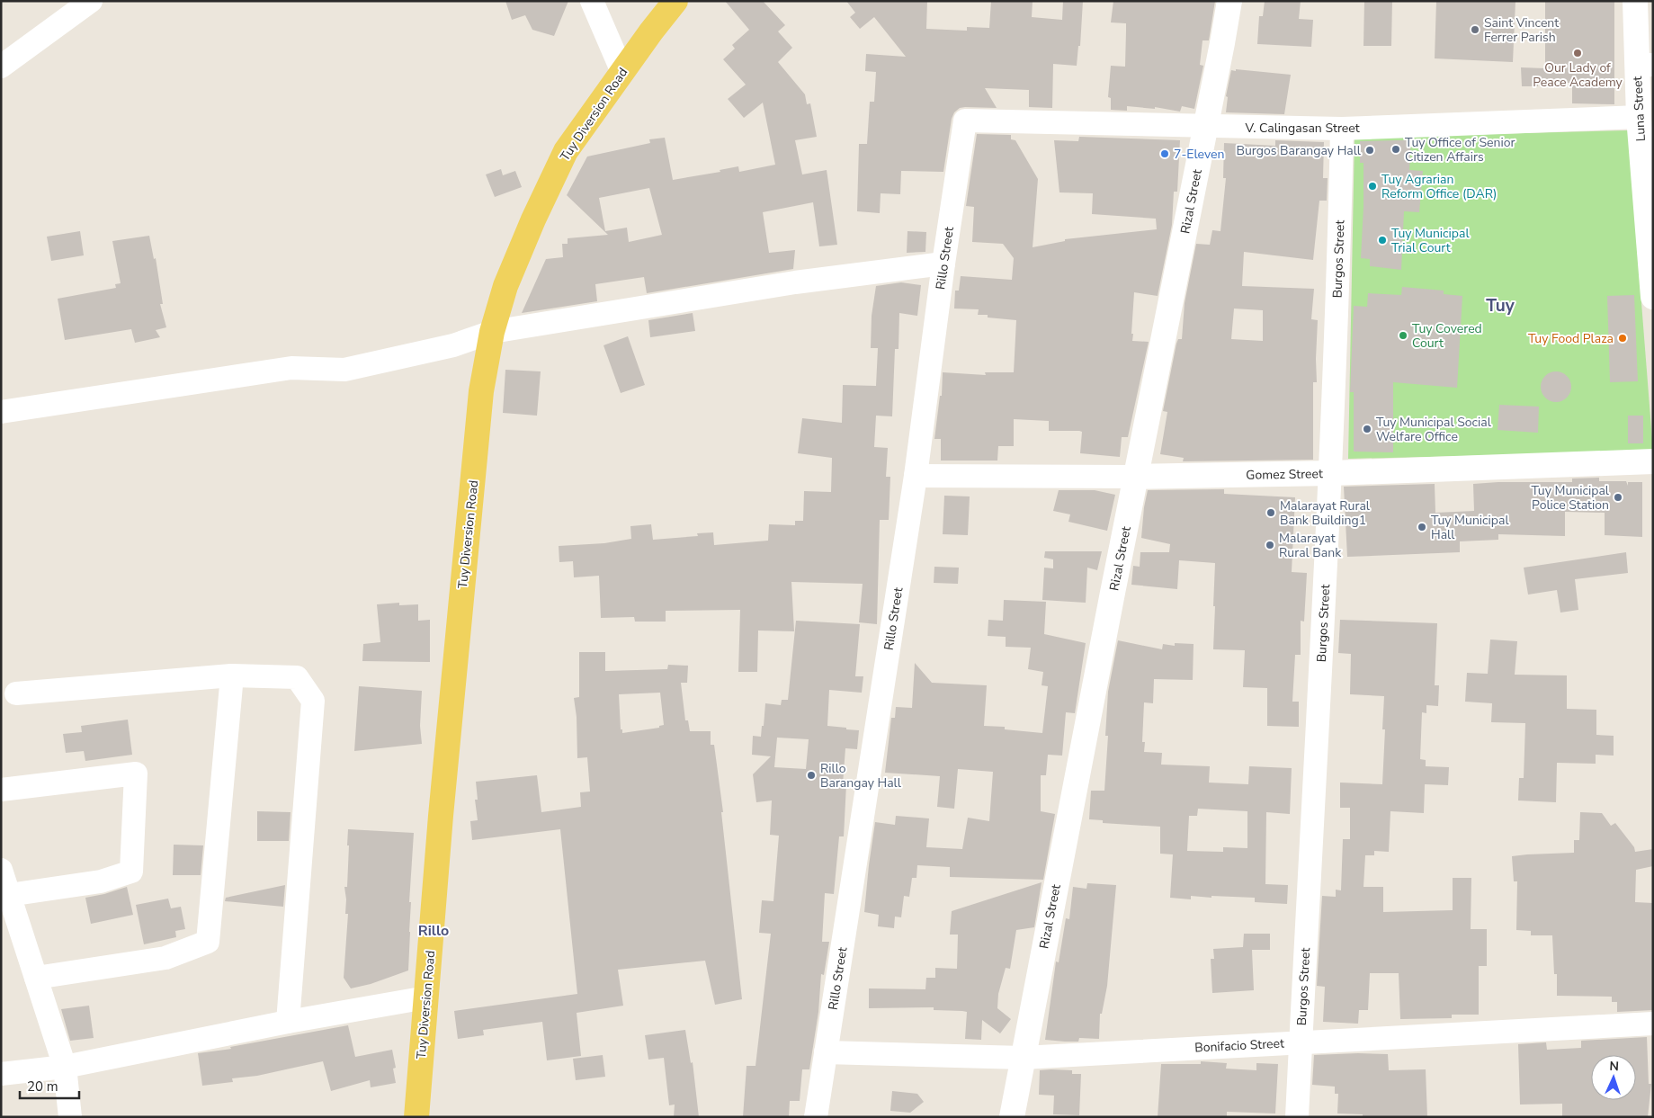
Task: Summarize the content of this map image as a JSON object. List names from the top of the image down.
{
  "streets": {
    "main road": [
      "Luna Street",
      "Tuy Diversion Road",
      "Rizal Street",
      "Gomez Street"
    ],
    "street": [
      "V. Calingasan Street",
      "Rillo Street",
      "Burgos Street",
      "Bonifacio Street"
    ]
  },
  "crossings": [
    ["Luna Street", "V. Calingasan Street"],
    ["V. Calingasan Street", "Rizal Street"],
    ["V. Calingasan Street", "Rillo Street"],
    ["V. Calingasan Street", "Burgos Street"],
    ["Rizal Street", "Gomez Street"],
    ["Rizal Street", "Bonifacio Street"],
    ["Rillo Street", "Gomez Street"],
    ["Rillo Street", "Bonifacio Street"],
    ["Burgos Street", "Gomez Street"],
    ["Burgos Street", "Bonifacio Street"]
  ],
  "districts": ["Tuy", "Rillo"],
  "places": [
    "Saint Vincent Ferrer Parish",
    "Our Lady of Peace Academy",
    "Tuy Office of Senior Citizen Affairs",
    "Burgos Barangay Hall",
    "7-Eleven",
    "Tuy Agrarian Reform Office (DAR)",
    "Tuy Municipal Trial Court",
    "Tuy Covered Court",
    "Tuy Food Plaza",
    "Tuy Municipal Social Welfare Office",
    "Tuy Municipal Police Station",
    "Malarayat Rural Bank Building1",
    "Tuy Municipal Hall",
    "Malarayat Rural Bank",
    "Rillo Barangay Hall"
  ],
  "scale_bar": "20 m",
  "north": "top"
}
